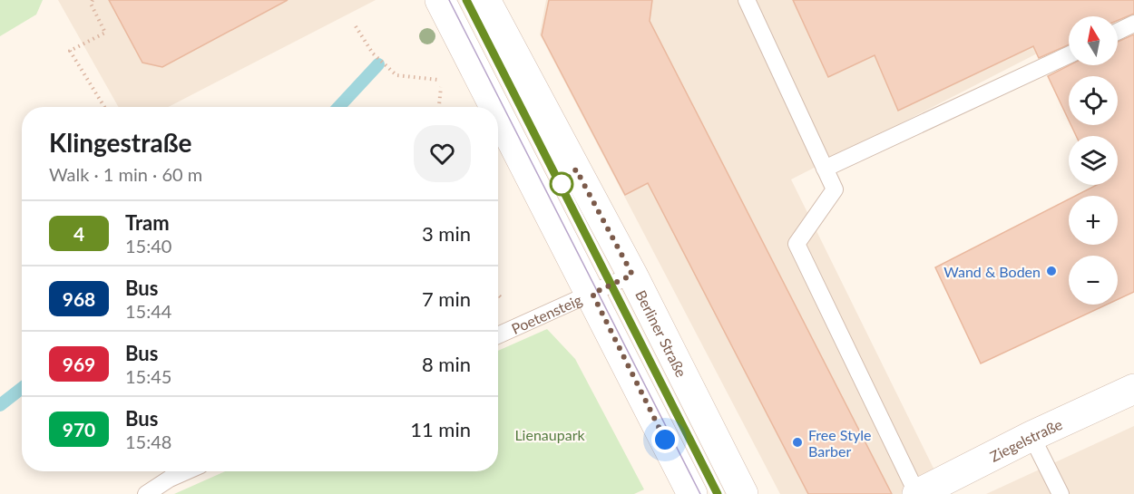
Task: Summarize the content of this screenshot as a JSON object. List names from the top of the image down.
{
  "streets": {
    "street": ["Berliner Straße", "Ziegelstraße"],
    "lane": ["Poetensteig"]
  },
  "crossings": [
    ["Poetensteig", "Berliner Straße"]
  ],
  "parks": ["Lienaupark"],
  "places": ["Wand & Boden", "Free Style Barber"],
  "lines": ["tram line 4"],
  "north": "top",
  "page": {
    "map_buttons": ["+", "−"],
    "heading": ["Klingestraße", "Walk · 1 min · 60 m"],
    "list": [
      {
        "mark": "4",
        "name": "Tram",
        "note": "15:40",
        "value": "3 min"
      },
      {
        "mark": "968",
        "name": "Bus",
        "note": "15:44",
        "value": "7 min"
      },
      {
        "mark": "969",
        "name": "Bus",
        "note": "15:45",
        "value": "8 min"
      },
      {
        "mark": "970",
        "name": "Bus",
        "note": "15:48",
        "value": "11 min"
      }
    ]
  }
}
